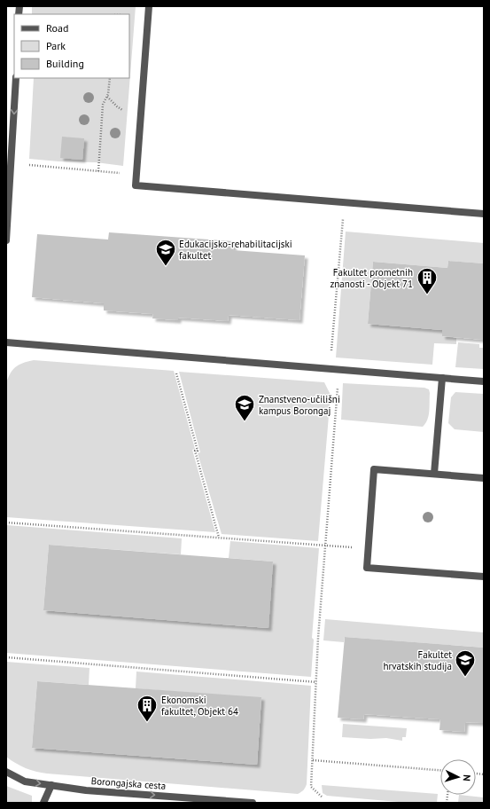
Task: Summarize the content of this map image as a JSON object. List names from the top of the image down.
{
  "streets": {
    "street": ["Borongajska cesta"]
  },
  "one_way": ["Borongajska cesta"],
  "places": {
    "school or university": ["Edukacijsko-rehabilitacijski fakultet", "Znanstveno-učilišni kampus Borongaj", "Fakultet hrvatskih studija"],
    "building": ["Fakultet prometnih znanosti - Objekt 71", "Ekonomski fakultet, Objekt 64"]
  },
  "legend": ["Road", "Park", "Building"],
  "north": "right"
}
